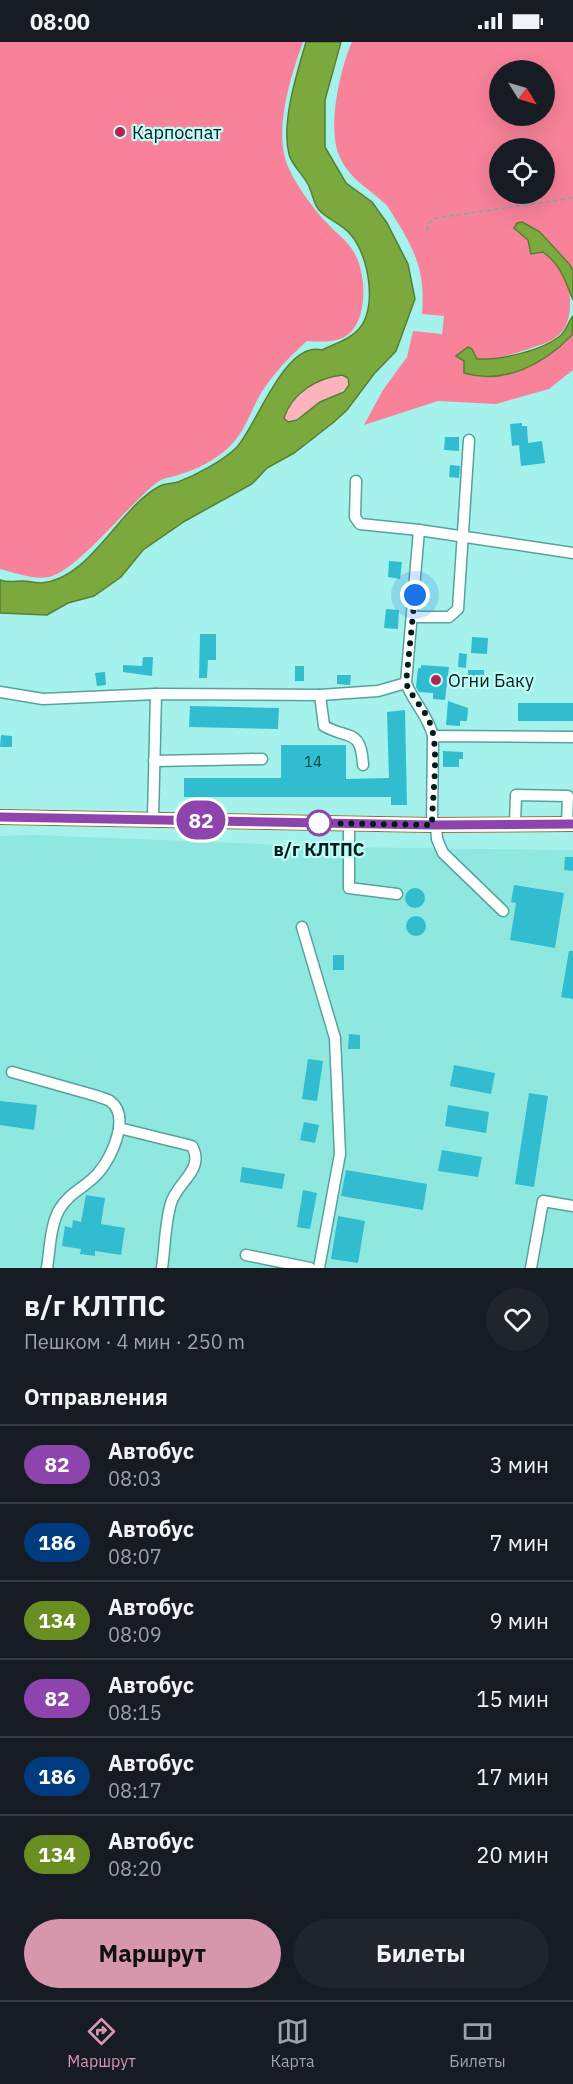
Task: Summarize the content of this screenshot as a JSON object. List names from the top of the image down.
{
  "places": ["Карпоспат", "Огни Баку", "в/г КЛТПС"],
  "lines": ["bus line 82"],
  "house_numbers": ["14"],
  "north": "bottom right",
  "page": {
    "status": "08:00",
    "on_map": "82",
    "heading": [
      ["в/г КЛТПС", "Пешком · 4 мин · 250 m"],
      "Отправления"
    ],
    "list": [
      {
        "mark": "82",
        "name": "Автобус",
        "note": "08:03",
        "value": "3 мин"
      },
      {
        "mark": "186",
        "name": "Автобус",
        "note": "08:07",
        "value": "7 мин"
      },
      {
        "mark": "134",
        "name": "Автобус",
        "note": "08:09",
        "value": "9 мин"
      },
      {
        "mark": "82",
        "name": "Автобус",
        "note": "08:15",
        "value": "15 мин"
      },
      {
        "mark": "186",
        "name": "Автобус",
        "note": "08:17",
        "value": "17 мин"
      },
      {
        "mark": "134",
        "name": "Автобус",
        "note": "08:20",
        "value": "20 мин"
      }
    ],
    "buttons": ["Маршрут", "Билеты"],
    "tabs": ["Маршрут", "Карта", "Билеты"]
  }
}
